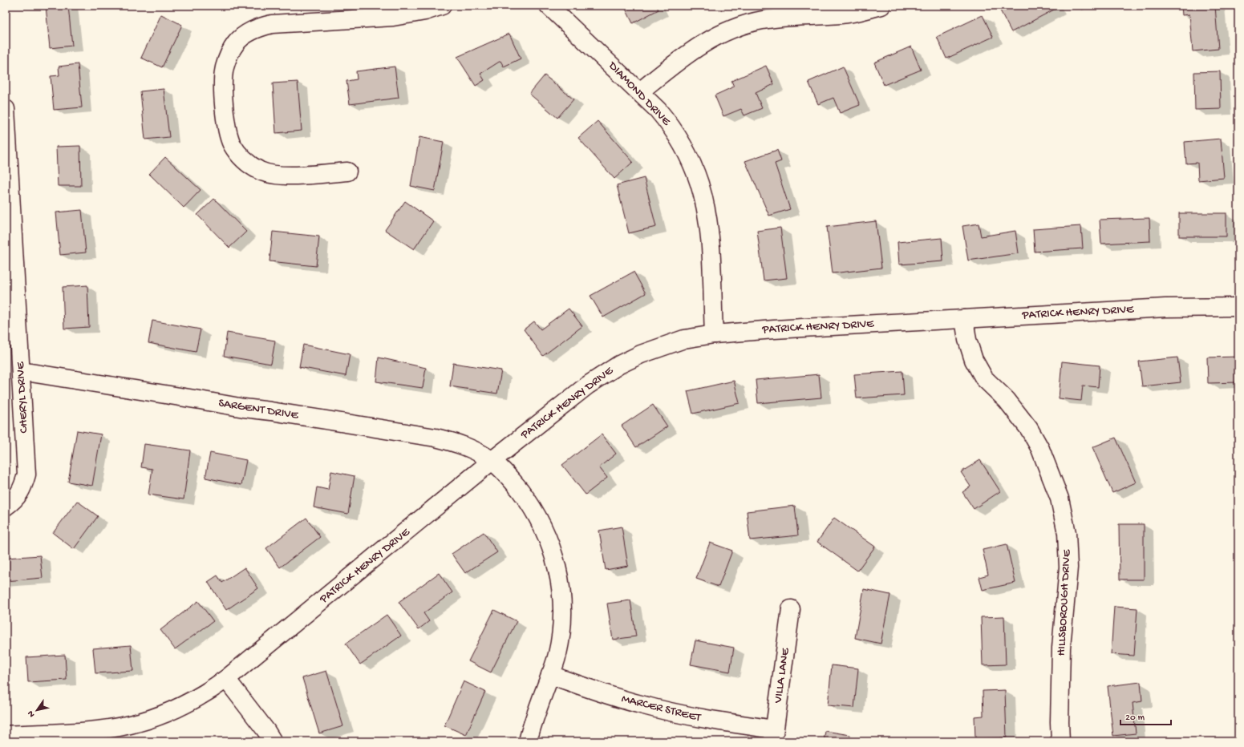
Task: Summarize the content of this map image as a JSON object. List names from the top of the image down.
{
  "streets": {
    "street": [
      "DIAMOND DRIVE",
      "PATRICK HENRY DRIVE",
      "CHERYL DRIVE",
      "SARGENT DRIVE",
      "HILLSBOROUGH DRIVE",
      "VILLA LANE",
      "MARCER STREET"
    ]
  },
  "crossings": [
    ["DIAMOND DRIVE", "PATRICK HENRY DRIVE"],
    ["PATRICK HENRY DRIVE", "SARGENT DRIVE"],
    ["PATRICK HENRY DRIVE", "HILLSBOROUGH DRIVE"],
    ["CHERYL DRIVE", "SARGENT DRIVE"],
    ["SARGENT DRIVE", "MARCER STREET"],
    ["VILLA LANE", "MARCER STREET"]
  ],
  "scale_bar": "20 m",
  "north": "bottom left"
}
